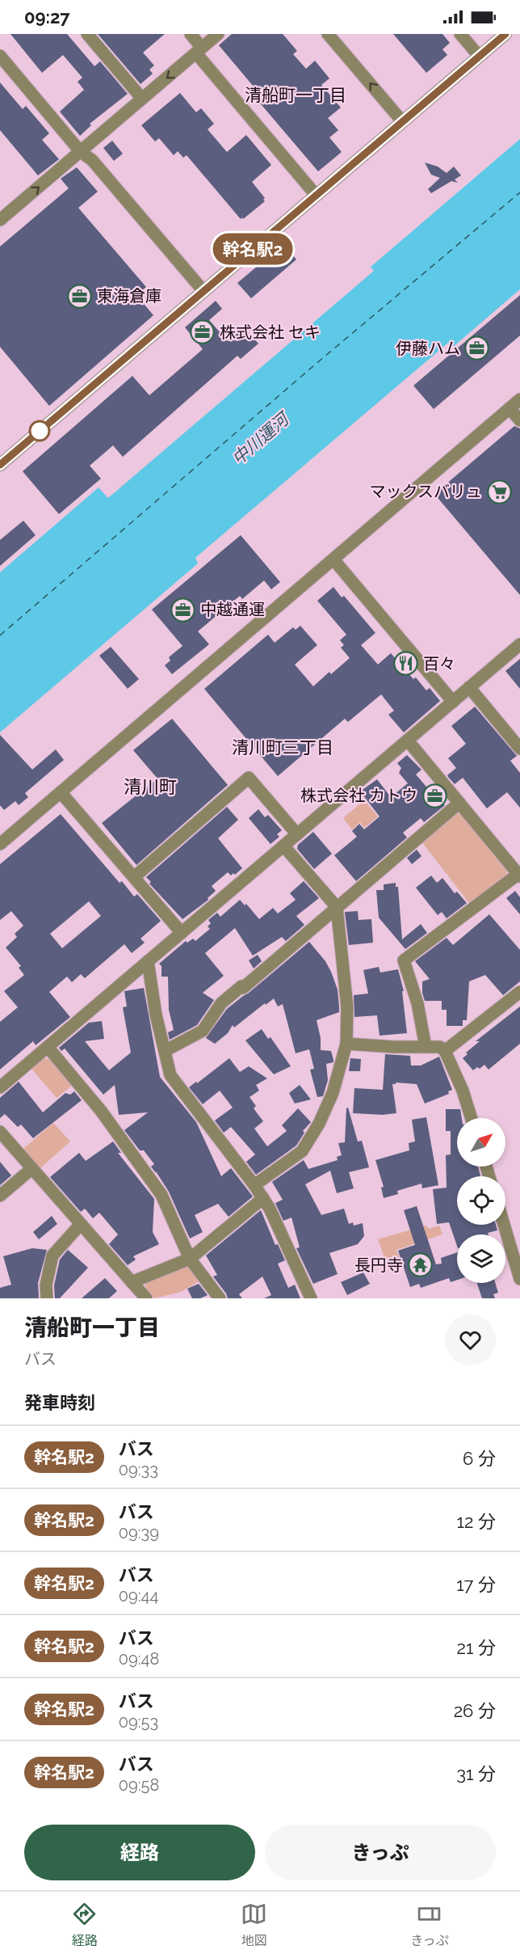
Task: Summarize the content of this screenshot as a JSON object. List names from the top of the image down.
{
  "districts": ["清船町一丁目", "清川町三丁目", "清川町"],
  "water": ["中川運河"],
  "places": {
    "office": [
      "東海倉庫",
      "株式会社 セキ",
      "伊藤ハム",
      "中越通運",
      "株式会社 カトウ"
    ],
    "supermarket": ["マックスバリュ"],
    "restaurant": ["百々"],
    "temple": ["長円寺"]
  },
  "lines": ["bus line 幹名駅2"],
  "north": "top right",
  "page": {
    "status": "09:27",
    "on_map": "幹名駅2",
    "heading": [
      ["清船町一丁目", "バス"],
      "発車時刻"
    ],
    "list": [
      {
        "mark": "幹名駅2",
        "name": "バス",
        "note": "09:33",
        "value": "6 分"
      },
      {
        "mark": "幹名駅2",
        "name": "バス",
        "note": "09:39",
        "value": "12 分"
      },
      {
        "mark": "幹名駅2",
        "name": "バス",
        "note": "09:44",
        "value": "17 分"
      },
      {
        "mark": "幹名駅2",
        "name": "バス",
        "note": "09:48",
        "value": "21 分"
      },
      {
        "mark": "幹名駅2",
        "name": "バス",
        "note": "09:53",
        "value": "26 分"
      },
      {
        "mark": "幹名駅2",
        "name": "バス",
        "note": "09:58",
        "value": "31 分"
      }
    ],
    "buttons": ["経路", "きっぷ"],
    "tabs": ["経路", "地図", "きっぷ"]
  }
}
